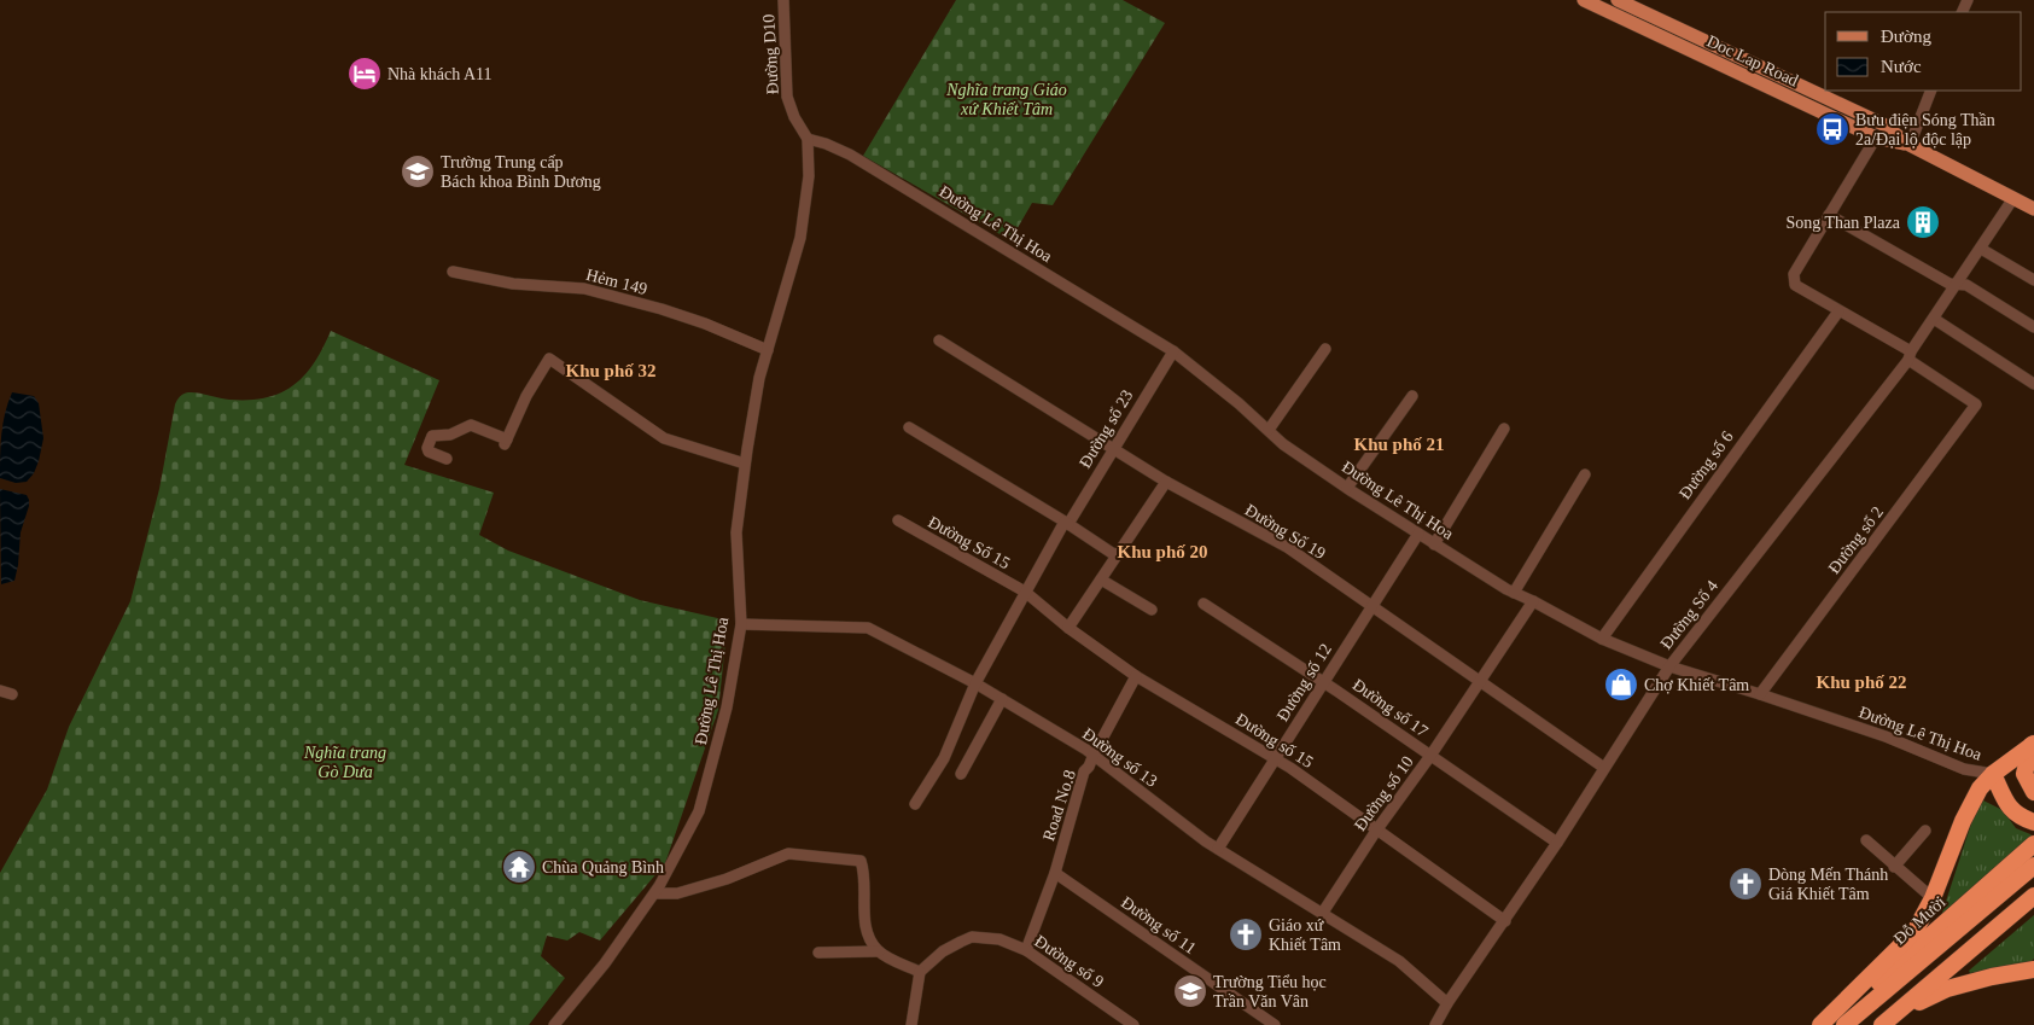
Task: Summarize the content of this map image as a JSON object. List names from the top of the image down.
{
  "streets": {
    "highway": ["Đỗ Mười"],
    "main road": ["Doc Lap Road"],
    "street": [
      "Đường D10",
      "Đường Lê Thị Hoa",
      "Hẻm 149",
      "Đường số 23",
      "Đường số 6",
      "Đường Số 19",
      "Đường số 2",
      "Đường Số 15",
      "Đường Số 4",
      "Đường số 12",
      "Đường số 17",
      "Đường số 15",
      "Đường số 13",
      "Đường số 10",
      "Road No.8",
      "Đường số 11",
      "Đường số 9"
    ]
  },
  "crossings": [
    ["Đường D10", "Đường Lê Thị Hoa"],
    ["Đường Lê Thị Hoa", "Hẻm 149"],
    ["Đường Lê Thị Hoa", "Đường số 23"],
    ["Đường Lê Thị Hoa", "Đường số 6"],
    ["Đường Lê Thị Hoa", "Đường số 2"],
    ["Đường Lê Thị Hoa", "Đường Số 4"],
    ["Đường Lê Thị Hoa", "Đường số 12"],
    ["Đường Lê Thị Hoa", "Đường số 13"],
    ["Đường Lê Thị Hoa", "Đường số 10"],
    ["Đường số 23", "Đường Số 19"],
    ["Đường số 23", "Đường Số 15"],
    ["Đường số 23", "Đường số 15"],
    ["Đường số 23", "Đường số 13"],
    ["Đường Số 19", "Đường Số 4"],
    ["Đường Số 19", "Đường số 12"],
    ["Đường Số 19", "Đường số 10"],
    ["Đường số 2", "Đường Số 4"],
    ["Đường Số 15", "Đường số 15"],
    ["Đường Số 4", "Đường số 17"],
    ["Đường Số 4", "Đường số 15"],
    ["Đường Số 4", "Đường số 13"],
    ["Đường số 12", "Đường số 17"],
    ["Đường số 12", "Đường số 15"],
    ["Đường số 12", "Đường số 13"],
    ["Đường số 17", "Đường số 10"],
    ["Đường số 15", "Đường số 10"],
    ["Đường số 15", "Road No.8"],
    ["Đường số 13", "Đường số 10"],
    ["Đường số 13", "Road No.8"],
    ["Road No.8", "Đường số 11"],
    ["Road No.8", "Đường số 9"]
  ],
  "districts": [
    "Khu phố 32",
    "Khu phố 21",
    "Khu phố 20",
    "Khu phố 22"
  ],
  "parks": ["Nghĩa trang Giáo xứ Khiết Tâm", "Nghĩa trang Gò Dưa"],
  "places": {
    "hotel": ["Nhà khách A11"],
    "bus stop": ["Bưu điện Sóng Thần 2a/Đại lộ độc lập"],
    "school or university": ["Trường Trung cấp Bách khoa Bình Dương", "Trường Tiểu học Trần Văn Vân"],
    "building": ["Song Than Plaza"],
    "shop": ["Chợ Khiết Tâm"],
    "temple": ["Chùa Quảng Bình"],
    "church": ["Dòng Mến Thánh Giá Khiết Tâm", "Giáo xứ Khiết Tâm"]
  },
  "legend": ["Đường", "Nước"]
}
